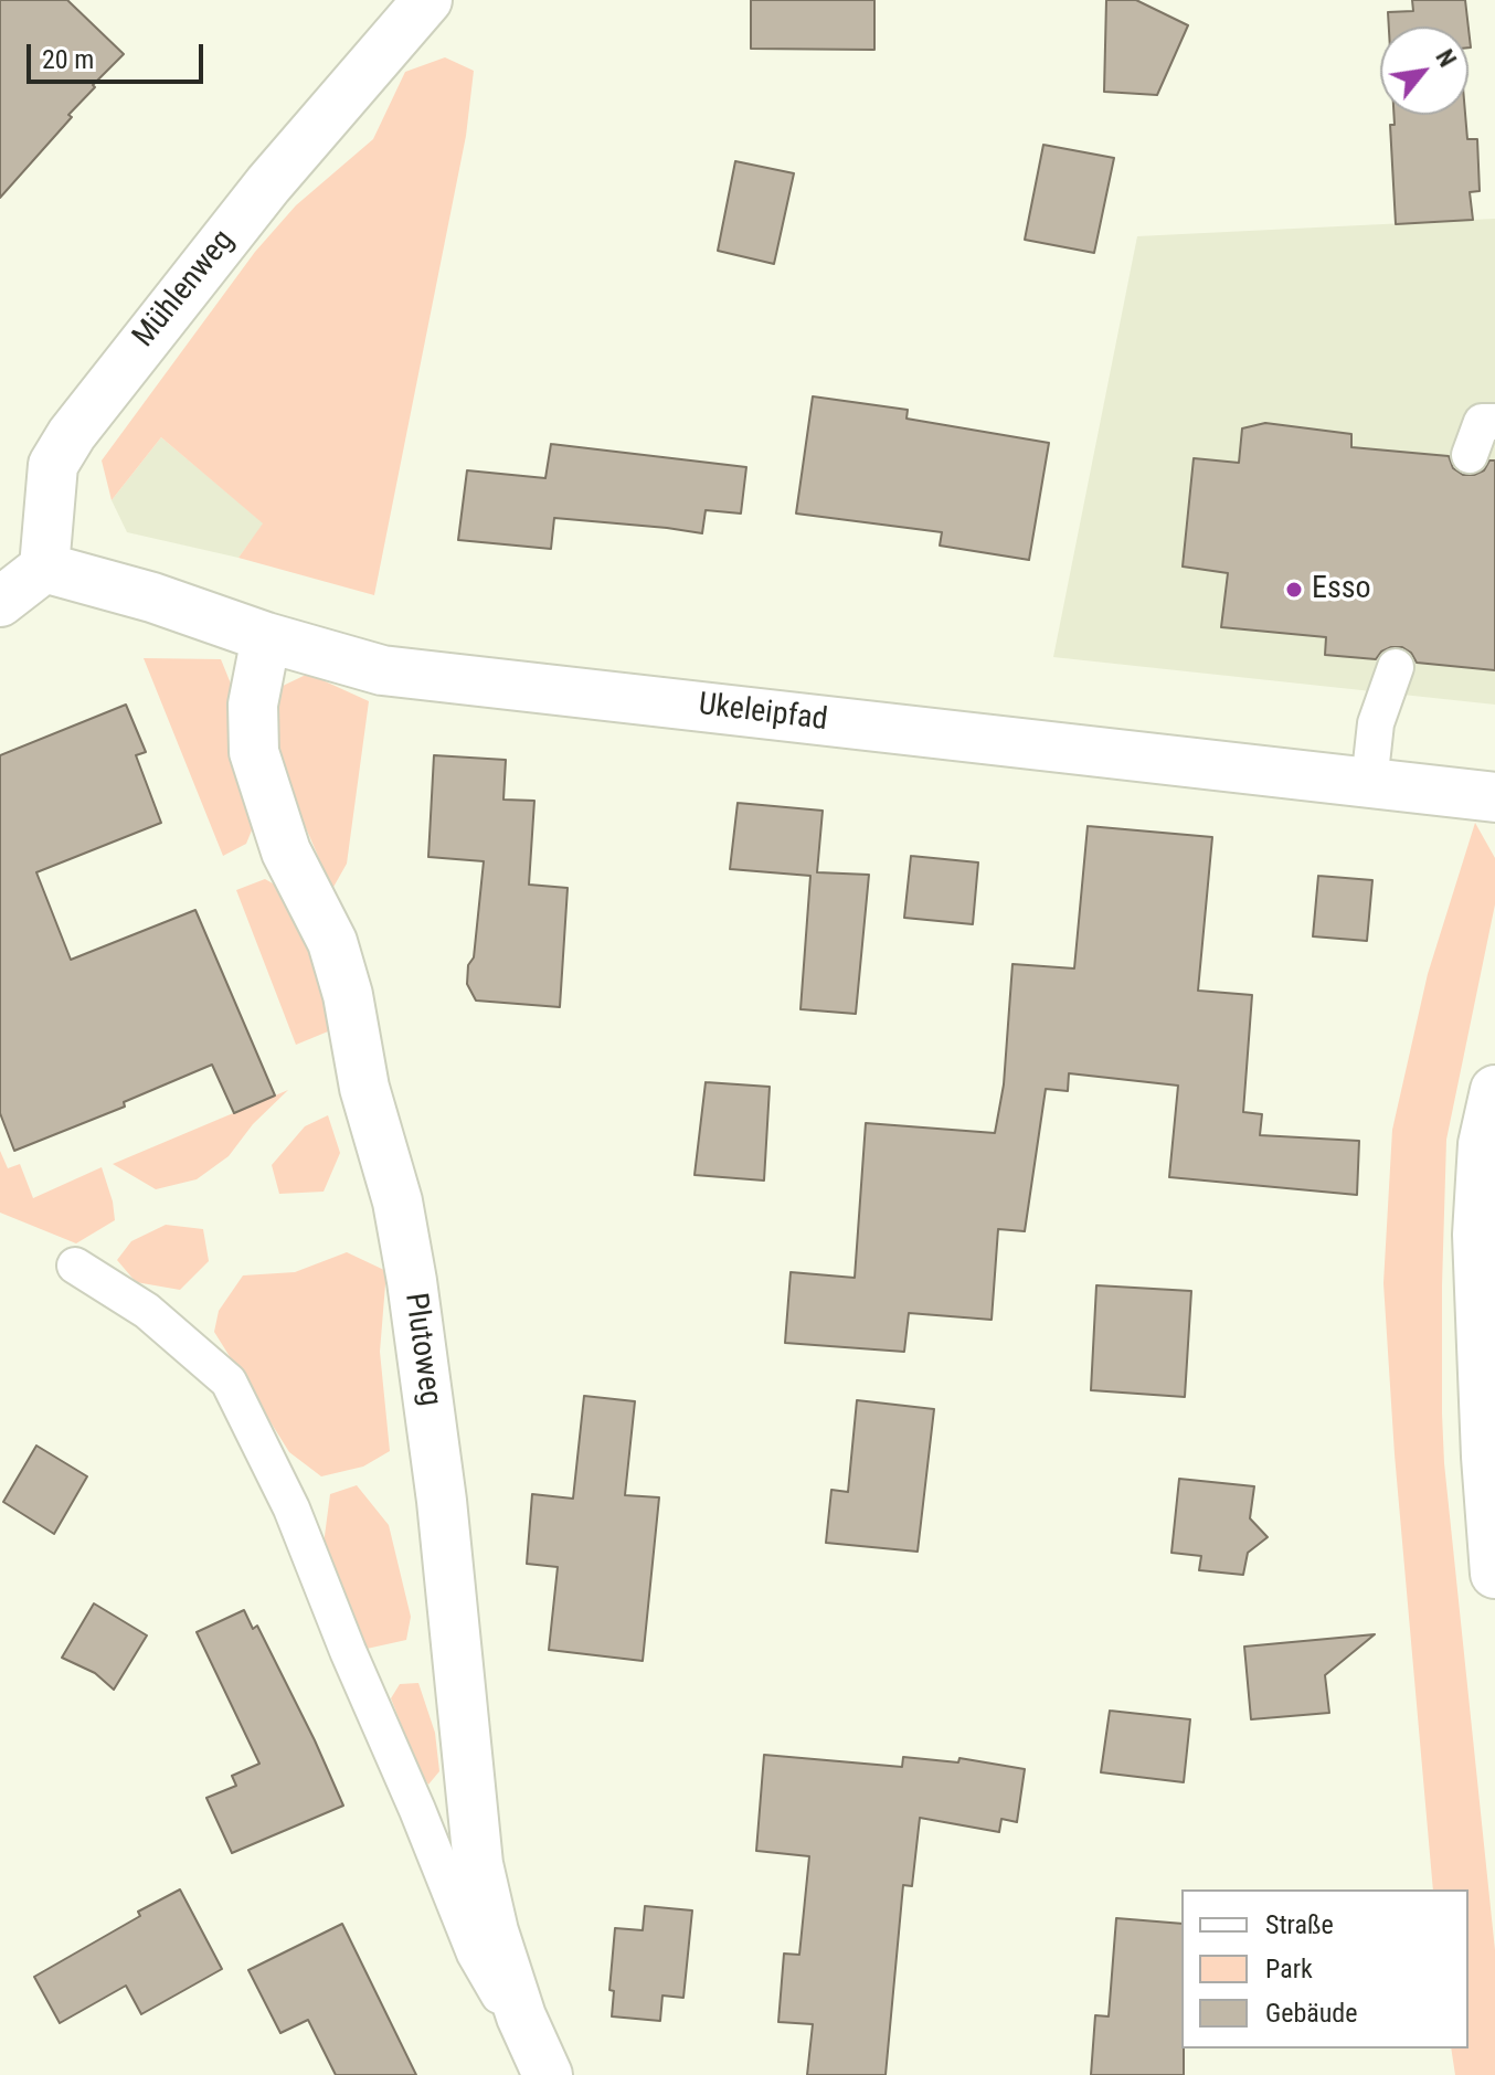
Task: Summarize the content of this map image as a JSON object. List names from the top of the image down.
{
  "streets": {
    "street": ["Mühlenweg", "Ukeleipfad", "Plutoweg"]
  },
  "crossings": [
    ["Mühlenweg", "Ukeleipfad"],
    ["Ukeleipfad", "Plutoweg"]
  ],
  "places": ["Esso"],
  "legend": ["Straße", "Park", "Gebäude"],
  "scale_bar": "20 m",
  "north": "top right"
}
